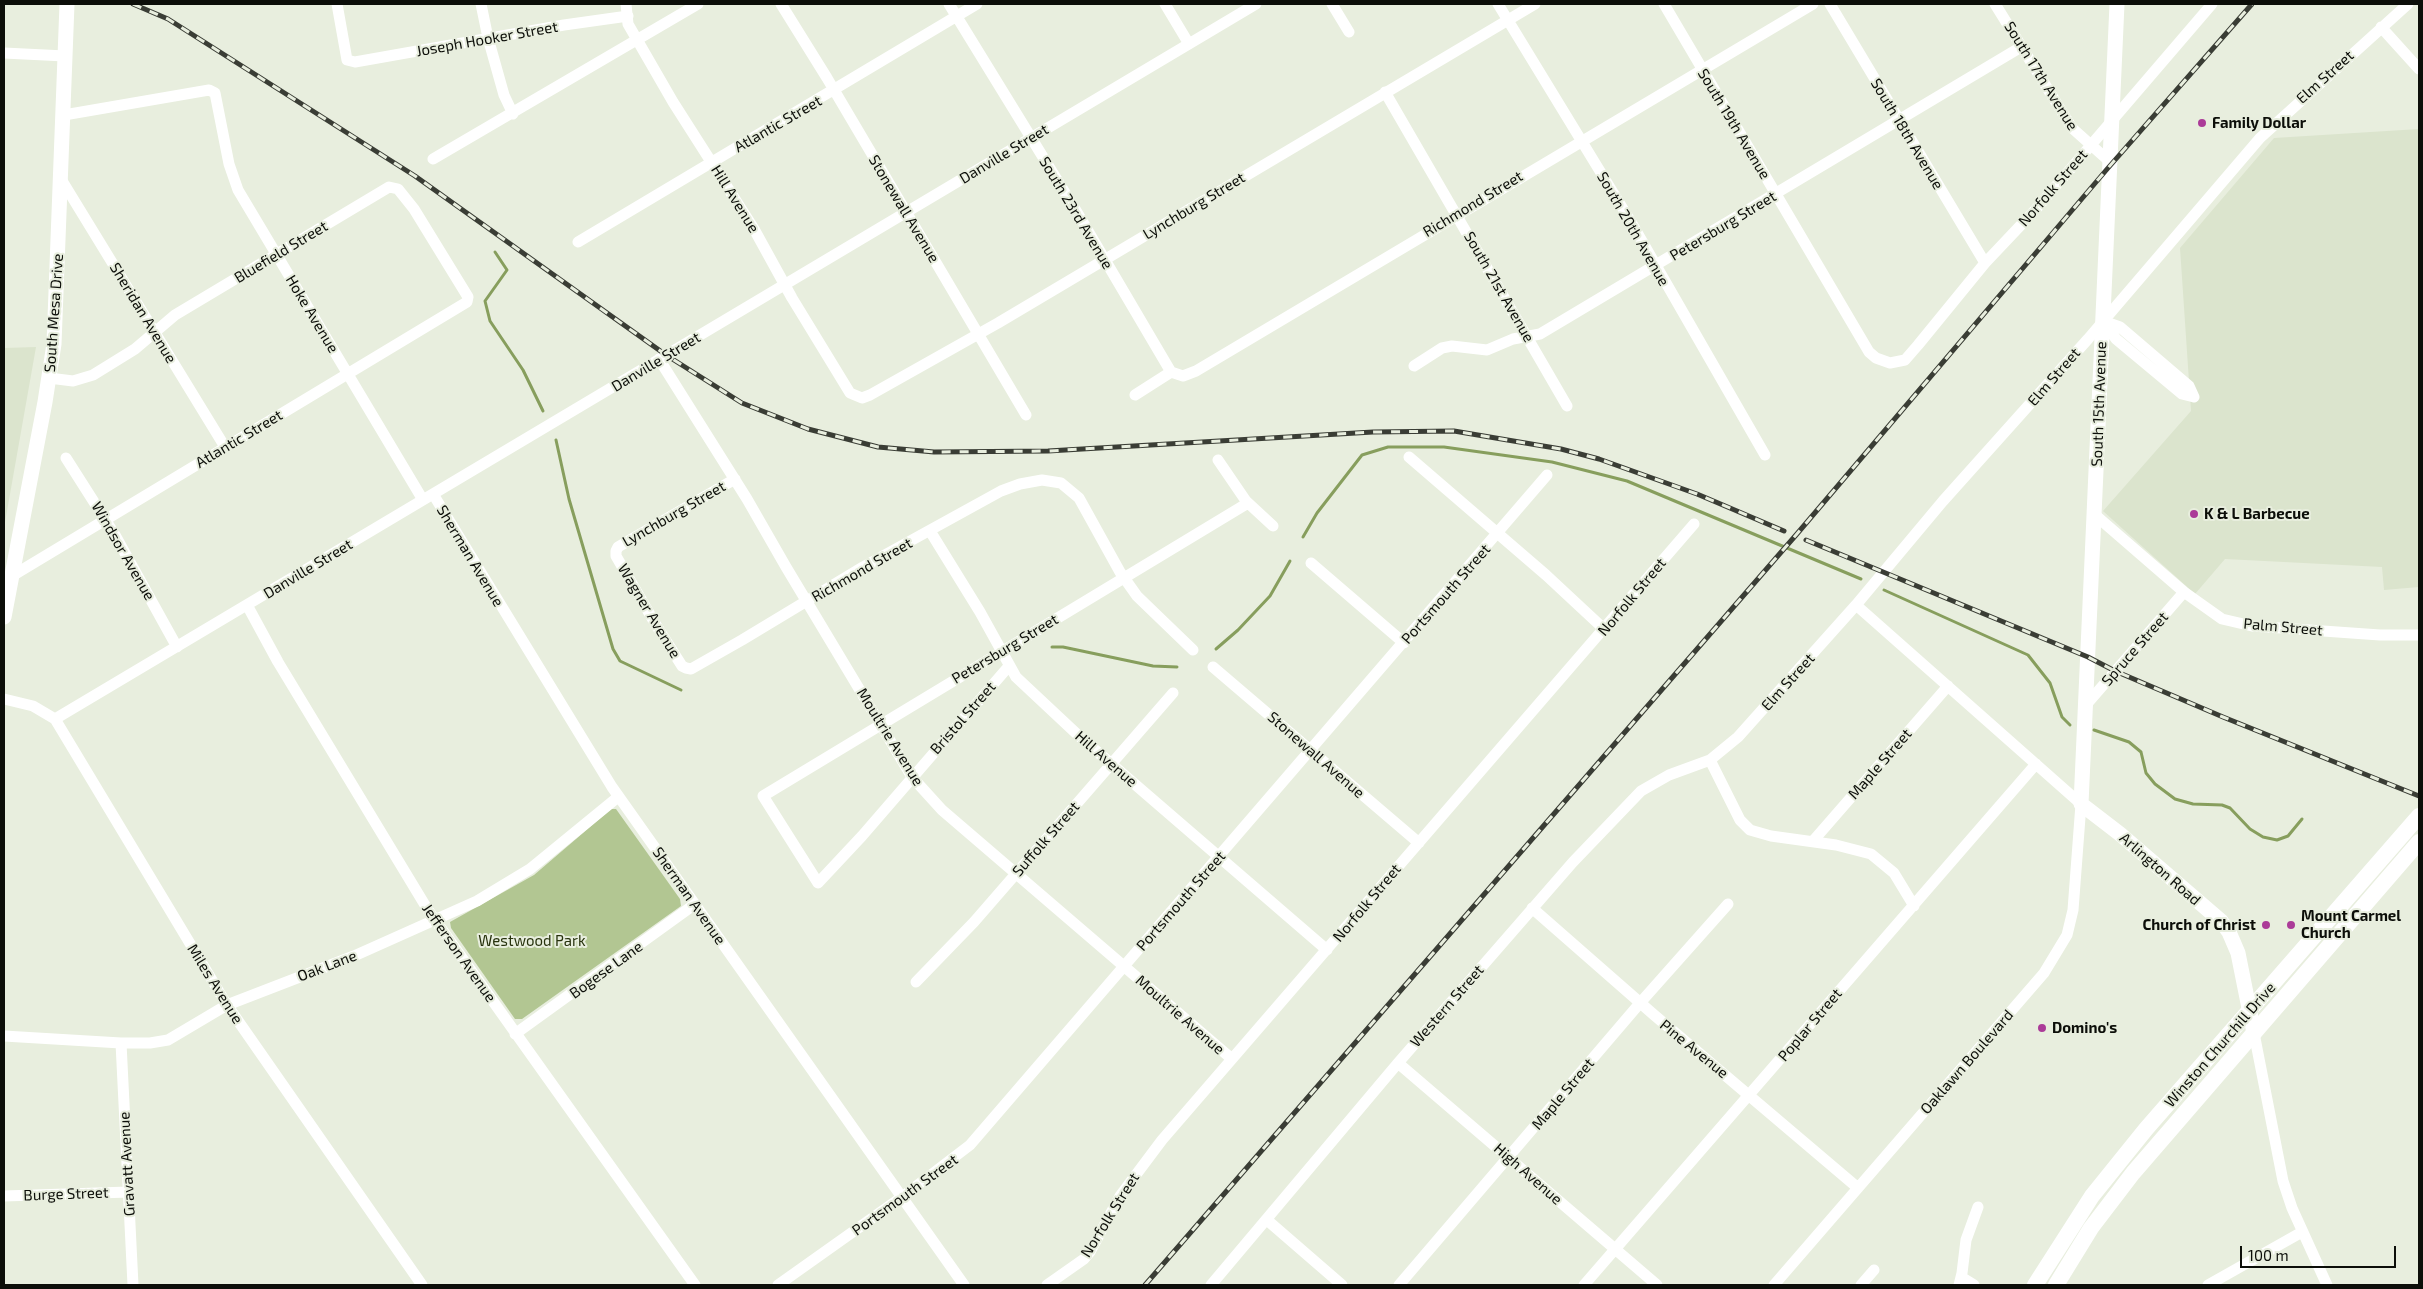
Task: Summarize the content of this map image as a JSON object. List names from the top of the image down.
{
  "streets": {
    "highway": ["Winston Churchill Drive"],
    "main road": ["South Mesa Drive", "South 15th Avenue", "Arlington Road"],
    "street": [
      "Joseph Hooker Street",
      "South 17th Avenue",
      "Elm Street",
      "Atlantic Street",
      "South 19th Avenue",
      "South 18th Avenue",
      "Danville Street",
      "Norfolk Street",
      "Hill Avenue",
      "Richmond Street",
      "Lynchburg Street",
      "Stonewall Avenue",
      "South 23rd Avenue",
      "Petersburg Street",
      "South 20th Avenue",
      "Bluefield Street",
      "South 21st Avenue",
      "Sheridan Avenue",
      "Hoke Avenue",
      "Windsor Avenue",
      "Sherman Avenue",
      "Portsmouth Street",
      "Wagner Avenue",
      "Palm Street",
      "Spruce Street",
      "Bristol Street",
      "Moultrie Avenue",
      "Maple Street",
      "Suffolk Street",
      "Jefferson Avenue",
      "Oak Lane",
      "Bogese Lane",
      "Miles Avenue",
      "Western Street",
      "Poplar Street",
      "Pine Avenue",
      "Oaklawn Boulevard",
      "Gravatt Avenue",
      "High Avenue",
      "Burge Street"
    ]
  },
  "crossings": [
    ["Joseph Hooker Street", "Hill Avenue"],
    ["South 17th Avenue", "Norfolk Street"],
    ["South 17th Avenue", "Petersburg Street"],
    ["South 17th Avenue", "South 15th Avenue"],
    ["Elm Street", "South 15th Avenue"],
    ["Elm Street", "Arlington Road"],
    ["Elm Street", "Western Street"],
    ["Atlantic Street", "Hill Avenue"],
    ["Atlantic Street", "Stonewall Avenue"],
    ["Atlantic Street", "South 23rd Avenue"],
    ["Atlantic Street", "Bluefield Street"],
    ["Atlantic Street", "South Mesa Drive"],
    ["Atlantic Street", "Sheridan Avenue"],
    ["Atlantic Street", "Hoke Avenue"],
    ["Atlantic Street", "Windsor Avenue"],
    ["South 19th Avenue", "Norfolk Street"],
    ["South 19th Avenue", "Richmond Street"],
    ["South 19th Avenue", "Petersburg Street"],
    ["South 18th Avenue", "Norfolk Street"],
    ["South 18th Avenue", "Petersburg Street"],
    ["Danville Street", "Hill Avenue"],
    ["Danville Street", "Stonewall Avenue"],
    ["Danville Street", "South 23rd Avenue"],
    ["Danville Street", "Hoke Avenue"],
    ["Danville Street", "Windsor Avenue"],
    ["Danville Street", "Sherman Avenue"],
    ["Danville Street", "Moultrie Avenue"],
    ["Danville Street", "Jefferson Avenue"],
    ["Danville Street", "Miles Avenue"],
    ["Norfolk Street", "Hill Avenue"],
    ["Norfolk Street", "Stonewall Avenue"],
    ["Norfolk Street", "South 15th Avenue"],
    ["Norfolk Street", "Moultrie Avenue"],
    ["Hill Avenue", "Richmond Street"],
    ["Hill Avenue", "Lynchburg Street"],
    ["Hill Avenue", "Petersburg Street"],
    ["Hill Avenue", "Portsmouth Street"],
    ["Hill Avenue", "Bristol Street"],
    ["Hill Avenue", "Suffolk Street"],
    ["Richmond Street", "South 23rd Avenue"],
    ["Richmond Street", "Petersburg Street"],
    ["Richmond Street", "South 20th Avenue"],
    ["Richmond Street", "South 21st Avenue"],
    ["Richmond Street", "Wagner Avenue"],
    ["Richmond Street", "Moultrie Avenue"],
    ["Lynchburg Street", "Stonewall Avenue"],
    ["Lynchburg Street", "South 23rd Avenue"],
    ["Lynchburg Street", "South 20th Avenue"],
    ["Lynchburg Street", "South 21st Avenue"],
    ["Lynchburg Street", "Wagner Avenue"],
    ["Lynchburg Street", "Moultrie Avenue"],
    ["Stonewall Avenue", "Portsmouth Street"],
    ["Petersburg Street", "South 20th Avenue"],
    ["Petersburg Street", "South 21st Avenue"],
    ["Petersburg Street", "Bristol Street"],
    ["Petersburg Street", "Moultrie Avenue"],
    ["Bluefield Street", "South Mesa Drive"],
    ["Bluefield Street", "Sheridan Avenue"],
    ["Bluefield Street", "Hoke Avenue"],
    ["South Mesa Drive", "Sheridan Avenue"],
    ["South Mesa Drive", "Hoke Avenue"],
    ["South 15th Avenue", "Palm Street"],
    ["South 15th Avenue", "Spruce Street"],
    ["South 15th Avenue", "Arlington Road"],
    ["South 15th Avenue", "Oaklawn Boulevard"],
    ["Sherman Avenue", "Portsmouth Street"],
    ["Sherman Avenue", "Oak Lane"],
    ["Sherman Avenue", "Bogese Lane"],
    ["Portsmouth Street", "Moultrie Avenue"],
    ["Palm Street", "Spruce Street"],
    ["Bristol Street", "Moultrie Avenue"],
    ["Moultrie Avenue", "Suffolk Street"],
    ["Maple Street", "Arlington Road"],
    ["Maple Street", "Pine Avenue"],
    ["Maple Street", "High Avenue"],
    ["Arlington Road", "Poplar Street"],
    ["Arlington Road", "Winston Churchill Drive"],
    ["Arlington Road", "Oaklawn Boulevard"],
    ["Jefferson Avenue", "Oak Lane"],
    ["Jefferson Avenue", "Bogese Lane"],
    ["Oak Lane", "Miles Avenue"],
    ["Oak Lane", "Gravatt Avenue"],
    ["Western Street", "Pine Avenue"],
    ["Western Street", "High Avenue"],
    ["Poplar Street", "Pine Avenue"],
    ["Poplar Street", "High Avenue"],
    ["Pine Avenue", "Oaklawn Boulevard"],
    ["Gravatt Avenue", "Burge Street"]
  ],
  "parks": ["Westwood Park"],
  "places": [
    "Family Dollar",
    "K & L Barbecue",
    "Church of Christ",
    "Mount Carmel Church",
    "Domino's"
  ],
  "scale_bar": "100 m"
}
